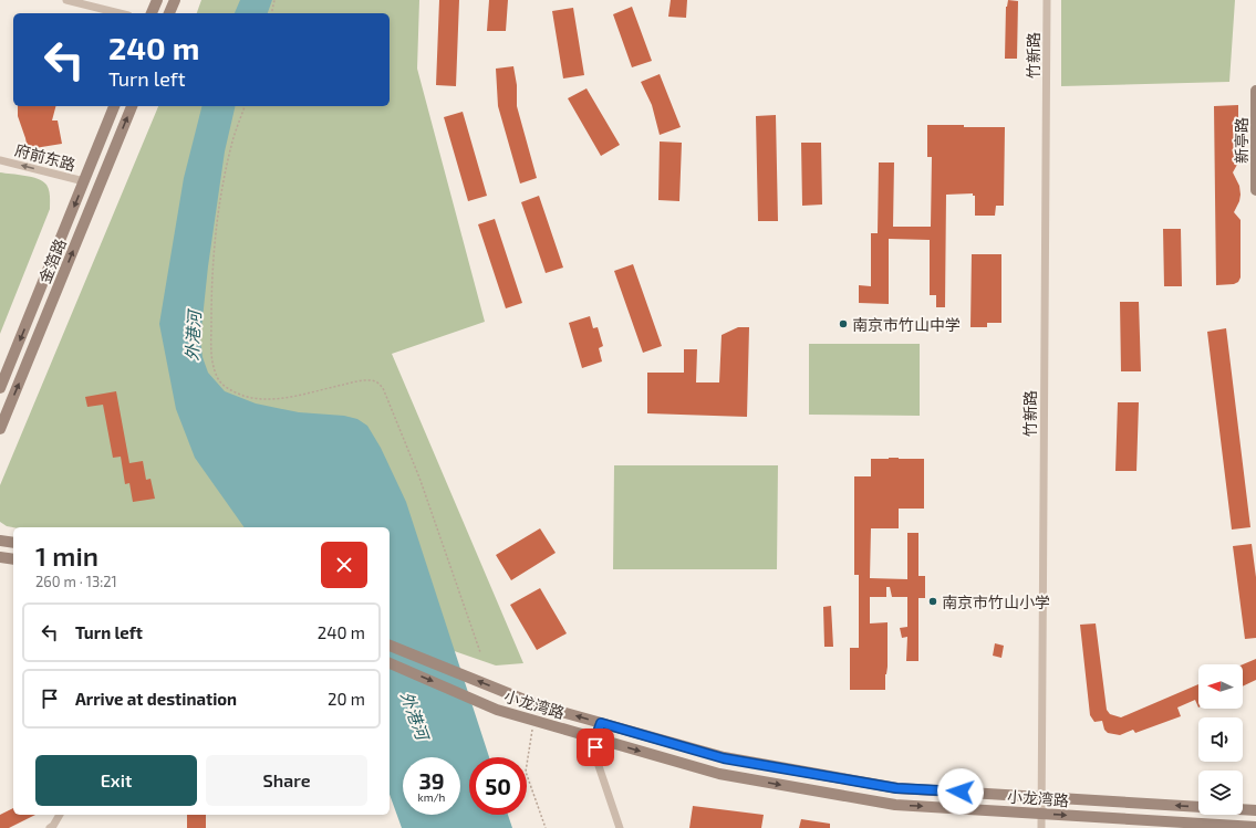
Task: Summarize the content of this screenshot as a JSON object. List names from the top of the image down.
{
  "streets": {
    "main road": ["新亭路", "金箔路", "小龙湾路"],
    "street": ["竹新路", "府前东路"]
  },
  "crossings": [
    ["竹新路", "小龙湾路"],
    ["府前东路", "金箔路"]
  ],
  "one_way": ["府前东路"],
  "water": ["外港河"],
  "places": ["南京市竹山中学", "南京市竹山小学"],
  "north": "left",
  "page": {
    "turn": ["240 m", "Turn left"],
    "heading": ["1 min", "260 m · 13:21"],
    "list": [
      {
        "name": "Turn left",
        "value": "240 m"
      },
      {
        "name": "Arrive at destination",
        "value": "20 m"
      }
    ],
    "buttons": ["Exit", "Share"],
    "speed": "39 km/h",
    "limit": "50"
  }
}
